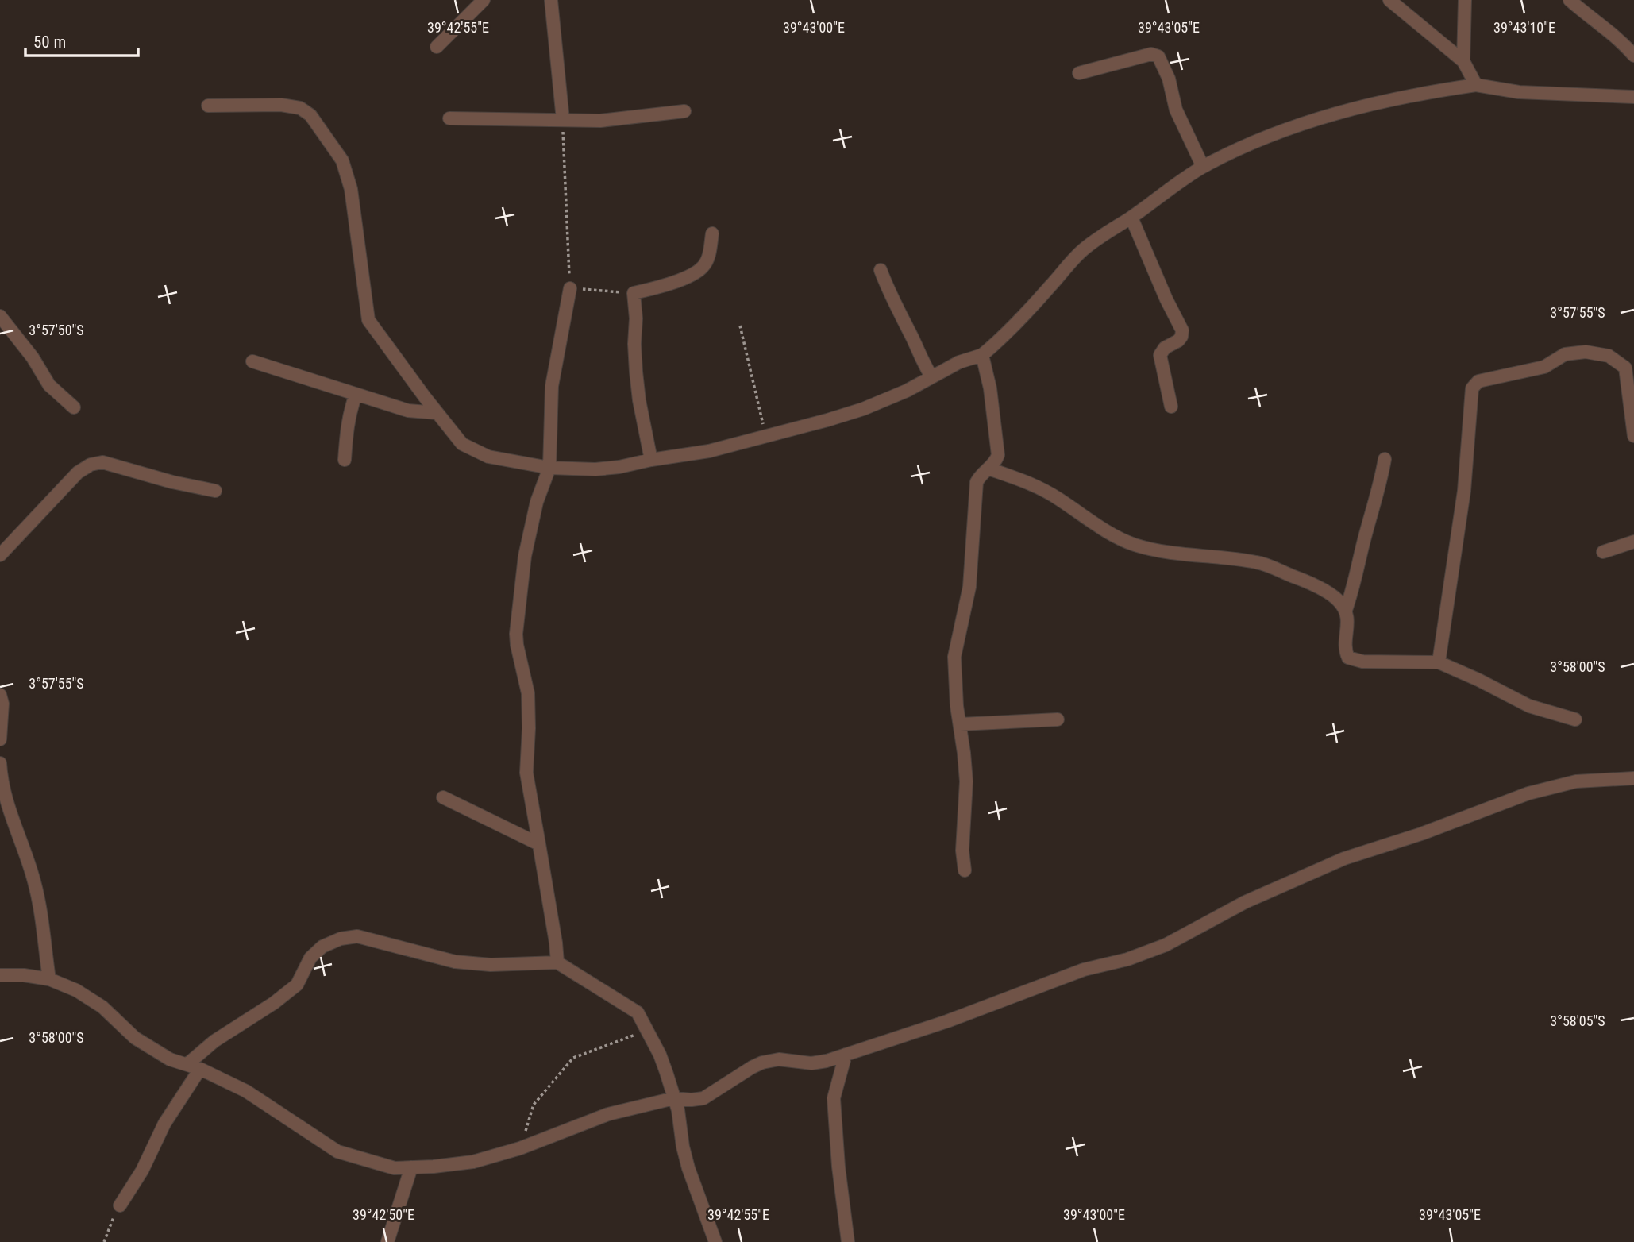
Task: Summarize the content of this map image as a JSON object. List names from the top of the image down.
{
  "scale_bar": "50 m",
  "coordinates": [
    "39°42'55\"E",
    "39°43'00\"E",
    "39°43'05\"E",
    "39°43'10\"E",
    "3°57'55\"S",
    "3°57'50\"S",
    "3°58'00\"S",
    "3°58'05\"S",
    "39°42'50\"E"
  ]
}
